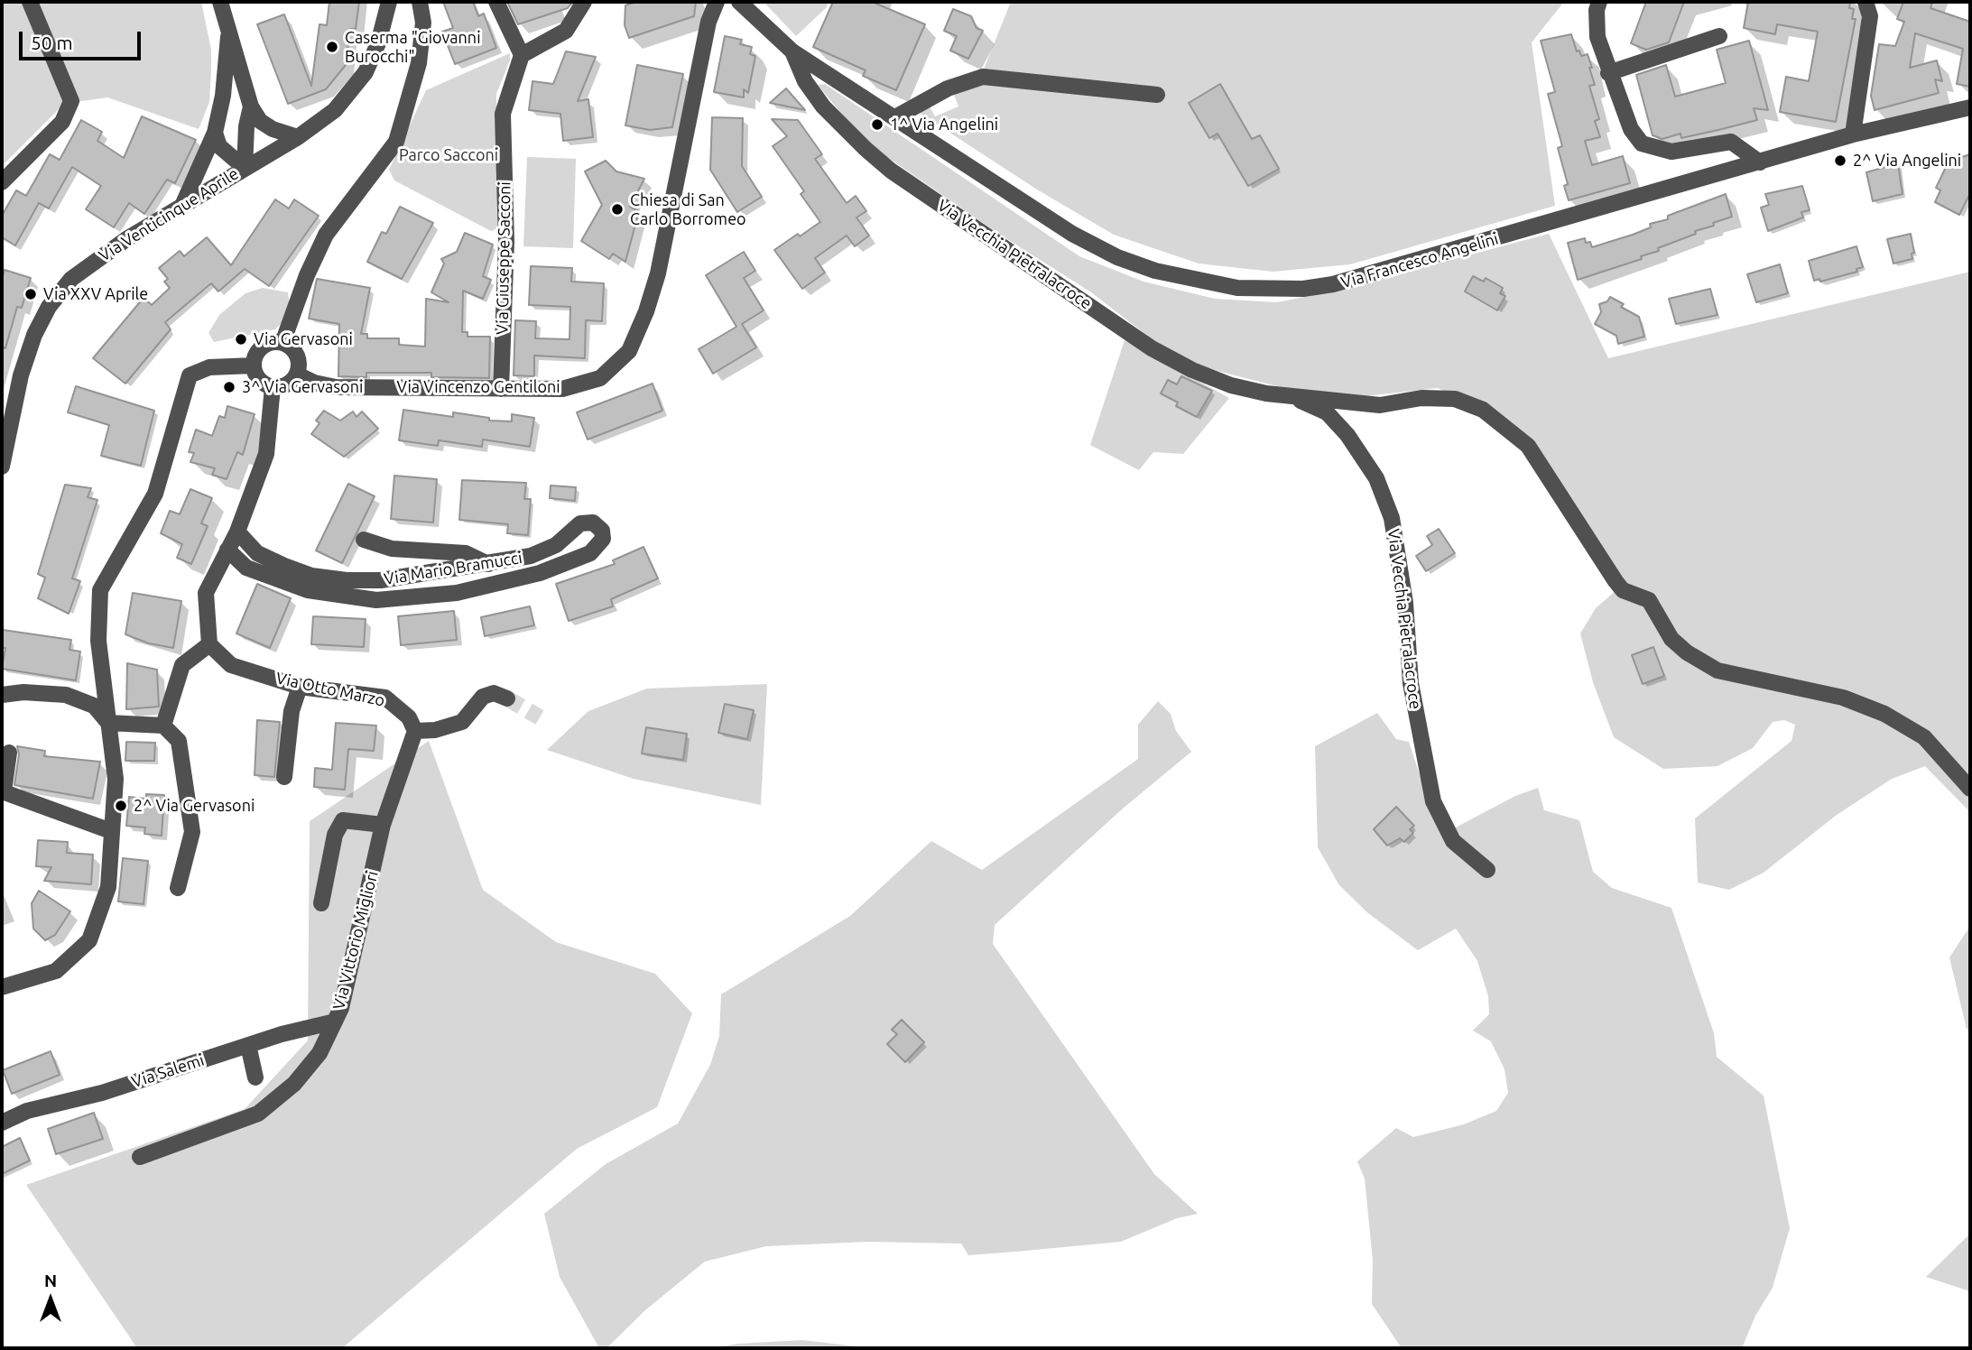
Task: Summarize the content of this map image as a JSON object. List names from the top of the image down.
{
  "streets": {
    "street": [
      "Via Venticinque Aprile",
      "Via Vecchia Pietralacroce",
      "Via Giuseppe Sacconi",
      "Via Francesco Angelini",
      "Via Vincenzo Gentiloni",
      "Via Mario Bramucci",
      "Via Otto Marzo",
      "Via Vittorio Migliori",
      "Via Salemi"
    ]
  },
  "crossings": [
    ["Via Vecchia Pietralacroce", "Via Francesco Angelini"],
    ["Via Giuseppe Sacconi", "Via Vincenzo Gentiloni"],
    ["Via Otto Marzo", "Via Vittorio Migliori"],
    ["Via Vittorio Migliori", "Via Salemi"]
  ],
  "parks": ["Parco Sacconi"],
  "places": [
    "Caserma \"Giovanni Burocchi\"",
    "1^ Via Angelini",
    "2^ Via Angelini",
    "Chiesa di San Carlo Borromeo",
    "Via XXV Aprile",
    "Via Gervasoni",
    "3^ Via Gervasoni",
    "2^ Via Gervasoni"
  ],
  "scale_bar": "50 m",
  "north": "top"
}
